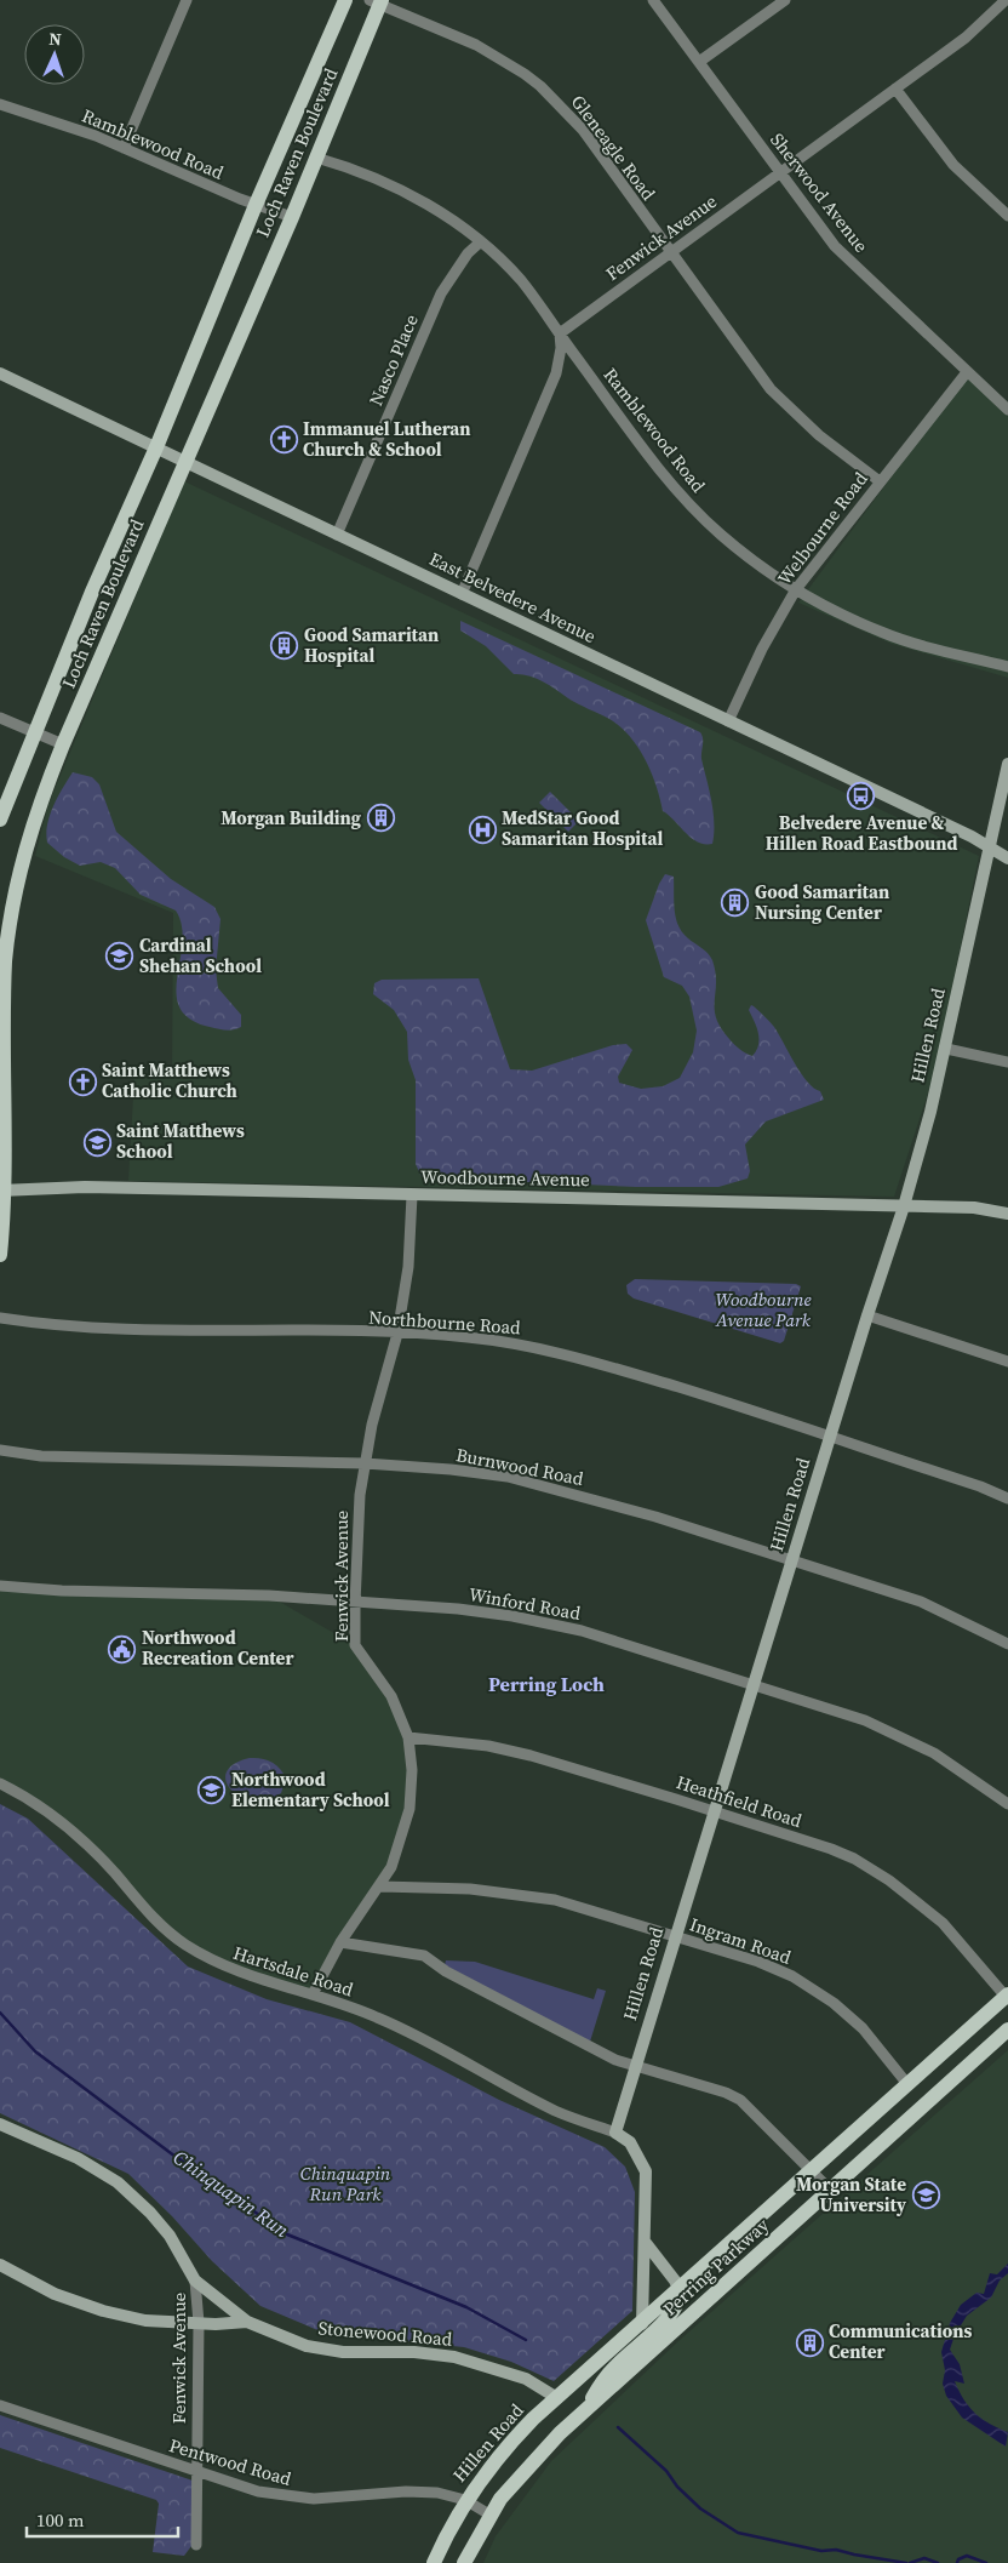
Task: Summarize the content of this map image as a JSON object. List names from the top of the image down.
{
  "streets": {
    "main road": ["Loch Raven Boulevard", "Hillen Road", "Perring Parkway"],
    "street": [
      "Ramblewood Road",
      "Gleneagle Road",
      "Sherwood Avenue",
      "Fenwick Avenue",
      "Nasco Place",
      "Welbourne Road",
      "East Belvedere Avenue",
      "Woodbourne Avenue",
      "Northbourne Road",
      "Burnwood Road",
      "Winford Road",
      "Heathfield Road",
      "Ingram Road",
      "Hartsdale Road",
      "Stonewood Road",
      "Pentwood Road"
    ]
  },
  "crossings": [
    ["Ramblewood Road", "Loch Raven Boulevard"],
    ["Ramblewood Road", "Fenwick Avenue"],
    ["Ramblewood Road", "Nasco Place"],
    ["Ramblewood Road", "Welbourne Road"],
    ["Gleneagle Road", "Loch Raven Boulevard"],
    ["Gleneagle Road", "Fenwick Avenue"],
    ["Gleneagle Road", "Welbourne Road"],
    ["Loch Raven Boulevard", "East Belvedere Avenue"],
    ["Loch Raven Boulevard", "Woodbourne Avenue"],
    ["Sherwood Avenue", "Fenwick Avenue"],
    ["Sherwood Avenue", "Welbourne Road"],
    ["Fenwick Avenue", "Woodbourne Avenue"],
    ["Fenwick Avenue", "Northbourne Road"],
    ["Fenwick Avenue", "Burnwood Road"],
    ["Fenwick Avenue", "Winford Road"],
    ["Fenwick Avenue", "Heathfield Road"],
    ["Fenwick Avenue", "Ingram Road"],
    ["Fenwick Avenue", "Hartsdale Road"],
    ["Fenwick Avenue", "Stonewood Road"],
    ["Fenwick Avenue", "Pentwood Road"],
    ["Nasco Place", "East Belvedere Avenue"],
    ["Welbourne Road", "East Belvedere Avenue"],
    ["East Belvedere Avenue", "Hillen Road"],
    ["Hillen Road", "Woodbourne Avenue"],
    ["Hillen Road", "Northbourne Road"],
    ["Hillen Road", "Burnwood Road"],
    ["Hillen Road", "Winford Road"],
    ["Hillen Road", "Heathfield Road"],
    ["Hillen Road", "Ingram Road"],
    ["Hillen Road", "Hartsdale Road"],
    ["Hillen Road", "Perring Parkway"],
    ["Hillen Road", "Stonewood Road"],
    ["Hillen Road", "Pentwood Road"],
    ["Heathfield Road", "Perring Parkway"],
    ["Ingram Road", "Perring Parkway"]
  ],
  "districts": ["Perring Loch"],
  "water": ["Chinquapin Run"],
  "parks": ["Woodbourne Avenue Park", "Chinquapin Run Park"],
  "places": {
    "church": ["Immanuel Lutheran Church & School", "Saint Matthews Catholic Church"],
    "building": [
      "Good Samaritan Hospital",
      "Morgan Building",
      "Good Samaritan Nursing Center",
      "Communications Center"
    ],
    "bus stop": ["Belvedere Avenue & Hillen Road Eastbound"],
    "hospital": ["MedStar Good Samaritan Hospital"],
    "school or university": [
      "Cardinal Shehan School",
      "Saint Matthews School",
      "Northwood Elementary School",
      "Morgan State University"
    ],
    "public building": ["Northwood Recreation Center"]
  },
  "scale_bar": "100 m",
  "north": "top"
}
